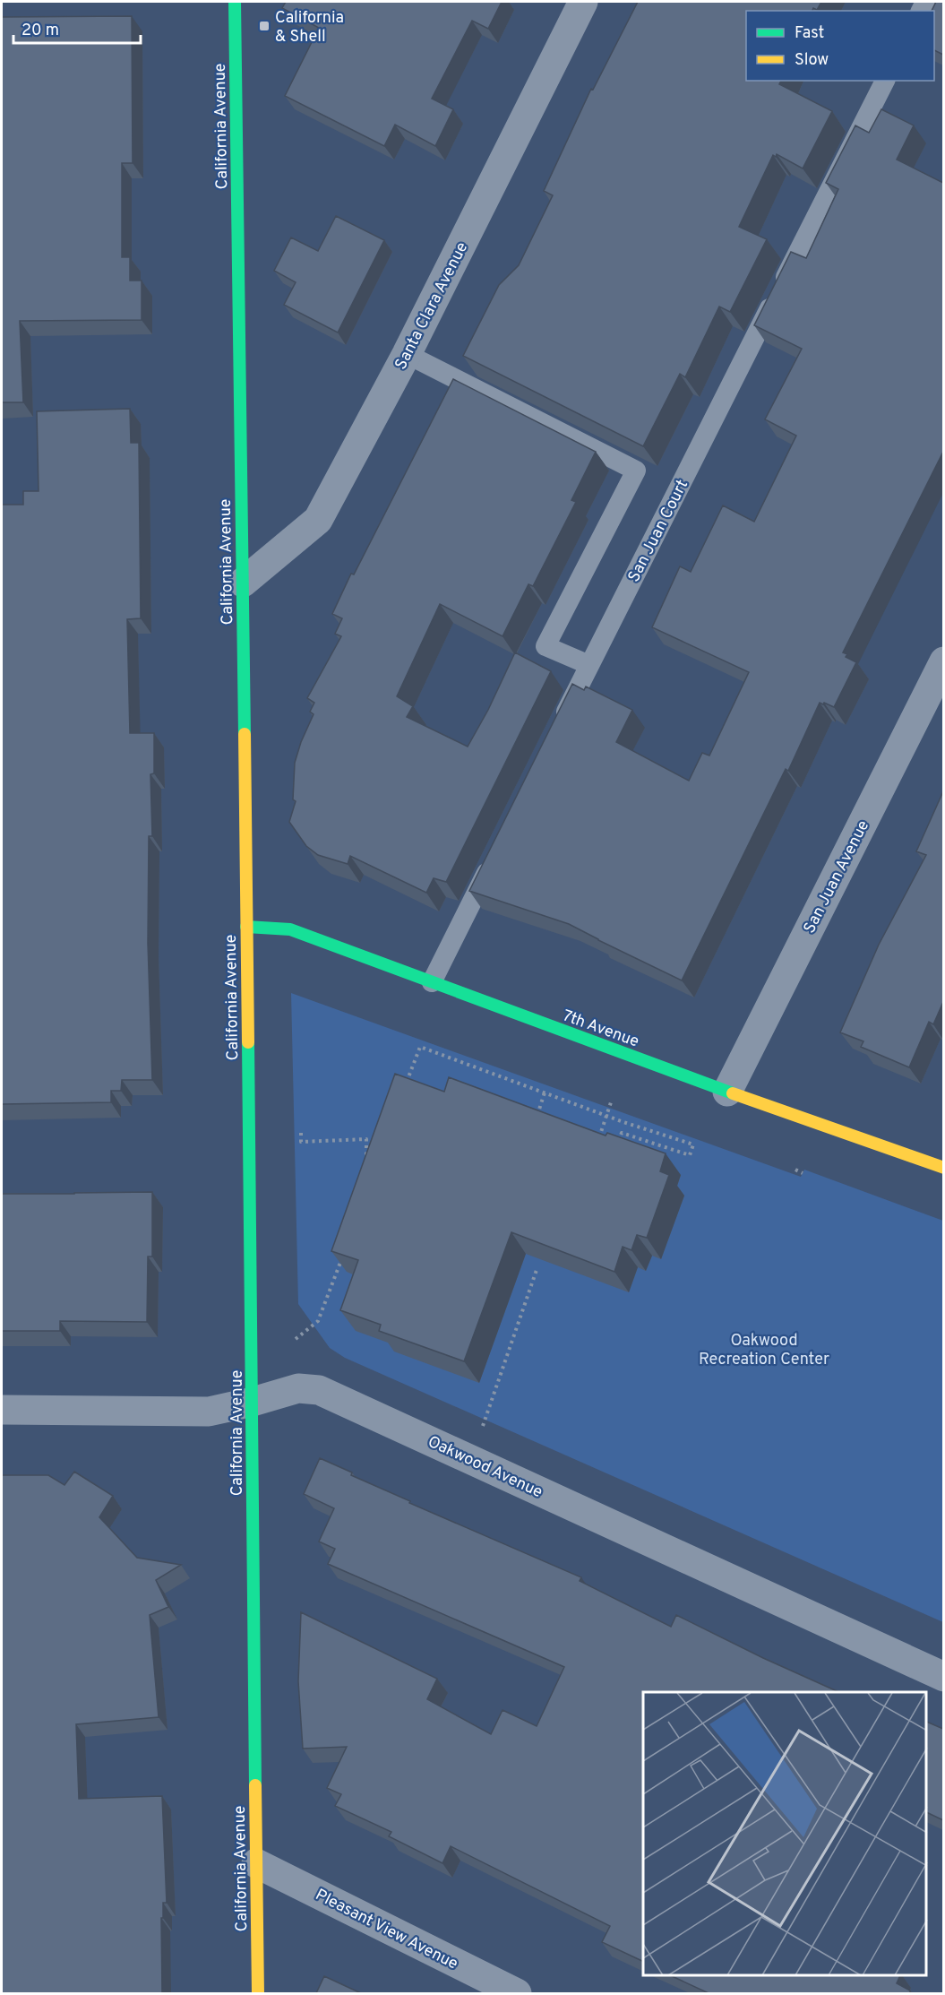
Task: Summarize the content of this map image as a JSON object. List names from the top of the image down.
{
  "streets": {
    "street": [
      "California Avenue",
      "Santa Clara Avenue",
      "San Juan Avenue",
      "7th Avenue",
      "Oakwood Avenue",
      "Pleasant View Avenue"
    ],
    "lane": ["San Juan Court"]
  },
  "crossings": [
    ["California Avenue", "Santa Clara Avenue"],
    ["California Avenue", "7th Avenue"],
    ["California Avenue", "Oakwood Avenue"],
    ["California Avenue", "Pleasant View Avenue"],
    ["San Juan Avenue", "7th Avenue"]
  ],
  "parks": ["Oakwood Recreation Center"],
  "places": {
    "transit": ["California & Shell"]
  },
  "legend": ["Fast", "Slow"],
  "scale_bar": "20 m"
}
